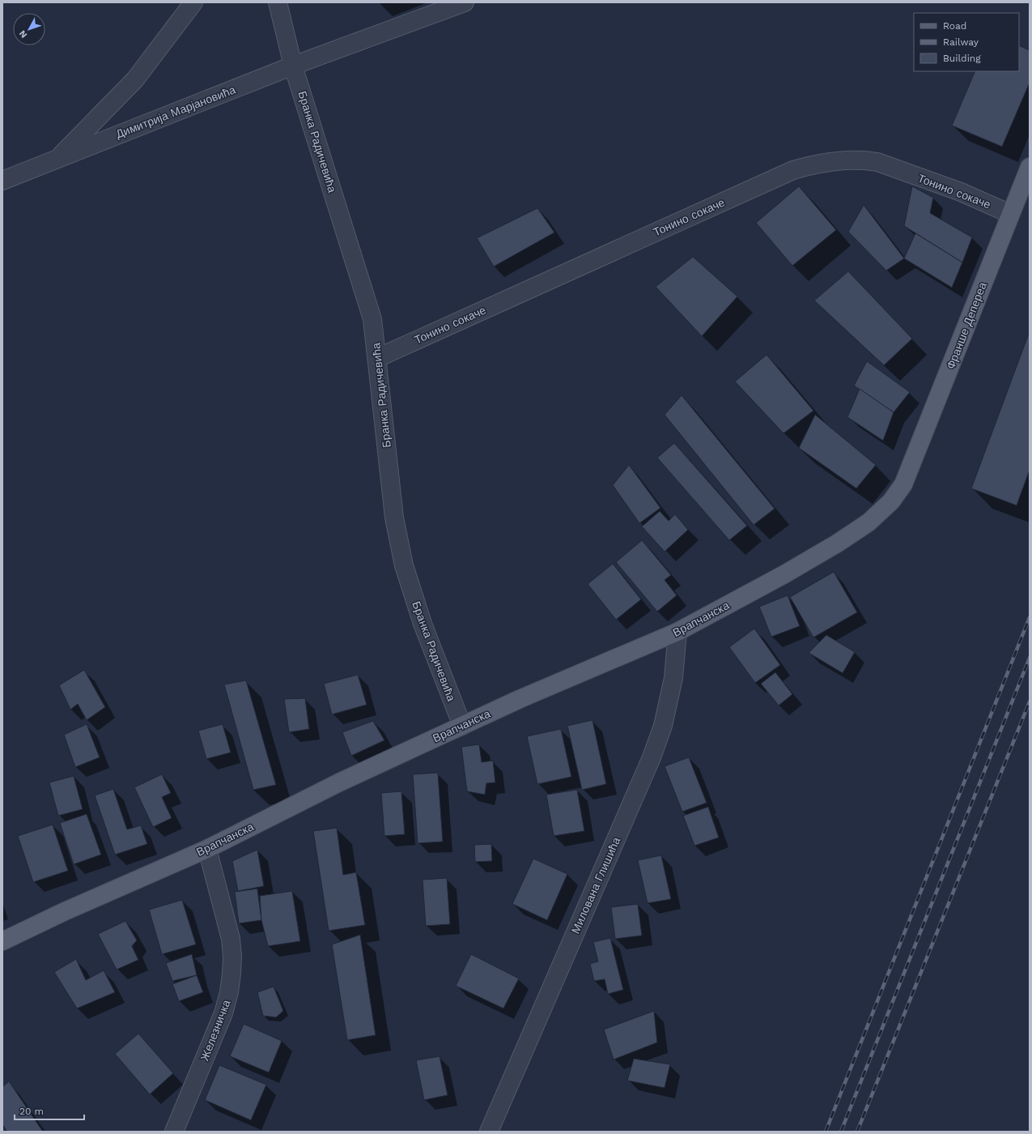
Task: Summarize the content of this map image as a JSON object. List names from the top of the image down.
{
  "streets": {
    "main road": ["Франше Депереа", "Врапчанска"],
    "street": [
      "Димитрија Марјановића",
      "Бранка Радичевића",
      "Тонино сокаче",
      "Милована Глишића",
      "Железничка"
    ]
  },
  "crossings": [
    ["Димитрија Марјановића", "Бранка Радичевића"],
    ["Бранка Радичевића", "Тонино сокаче"],
    ["Бранка Радичевића", "Врапчанска"],
    ["Тонино сокаче", "Франше Депереа"],
    ["Франше Депереа", "Врапчанска"],
    ["Врапчанска", "Милована Глишића"],
    ["Врапчанска", "Железничка"]
  ],
  "legend": ["Road", "Railway", "Building"],
  "scale_bar": "20 m",
  "north": "bottom left"
}
